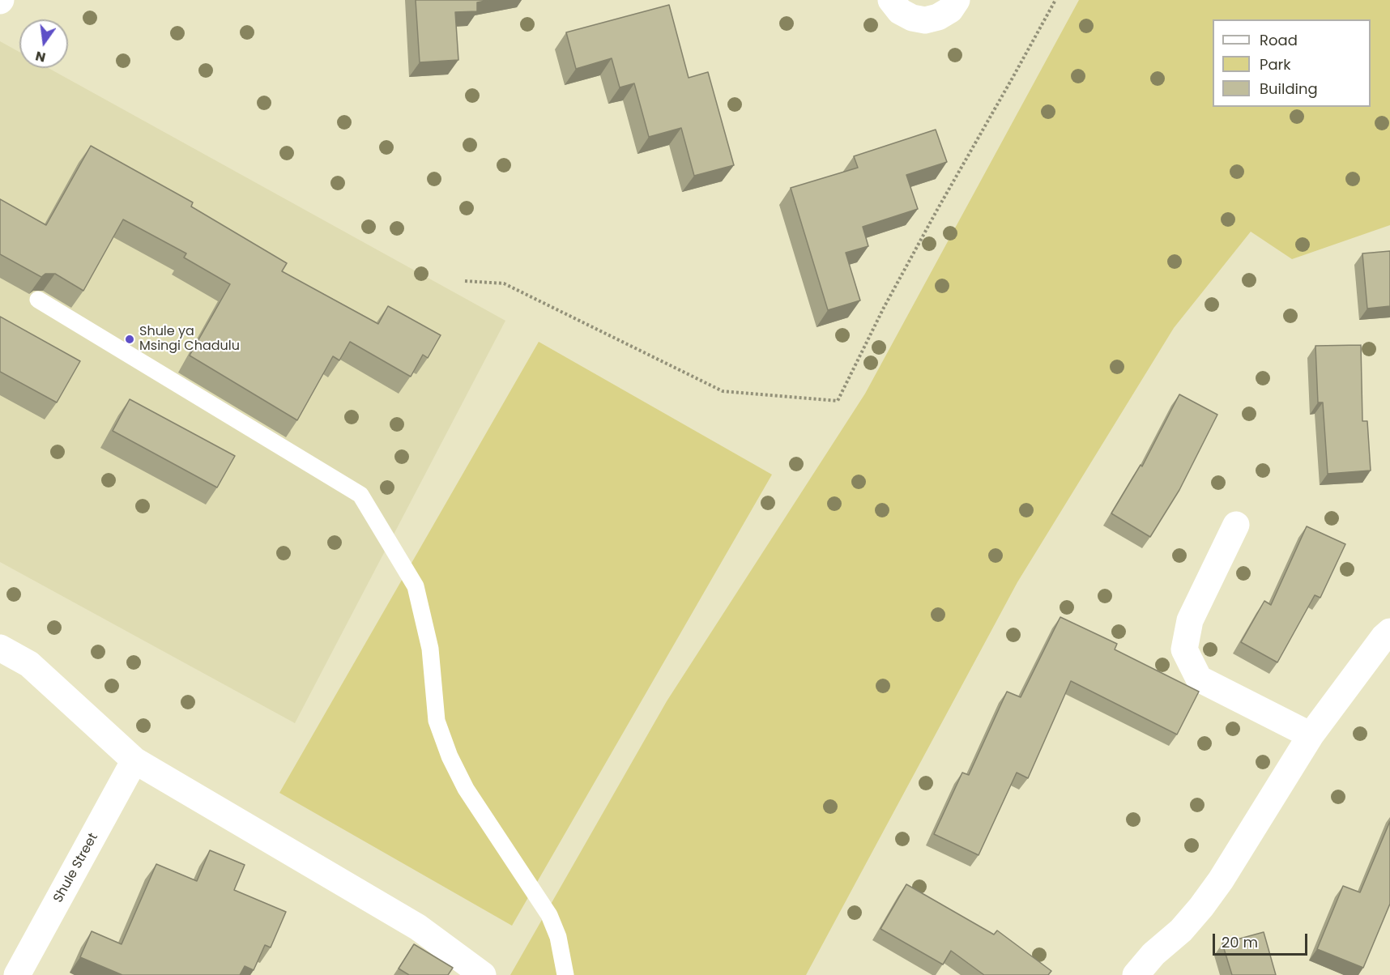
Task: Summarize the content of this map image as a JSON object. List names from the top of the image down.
{
  "streets": {
    "street": ["Shule Street"]
  },
  "places": ["Shule ya Msingi Chadulu"],
  "legend": ["Road", "Park", "Building"],
  "scale_bar": "20 m",
  "north": "bottom"
}
